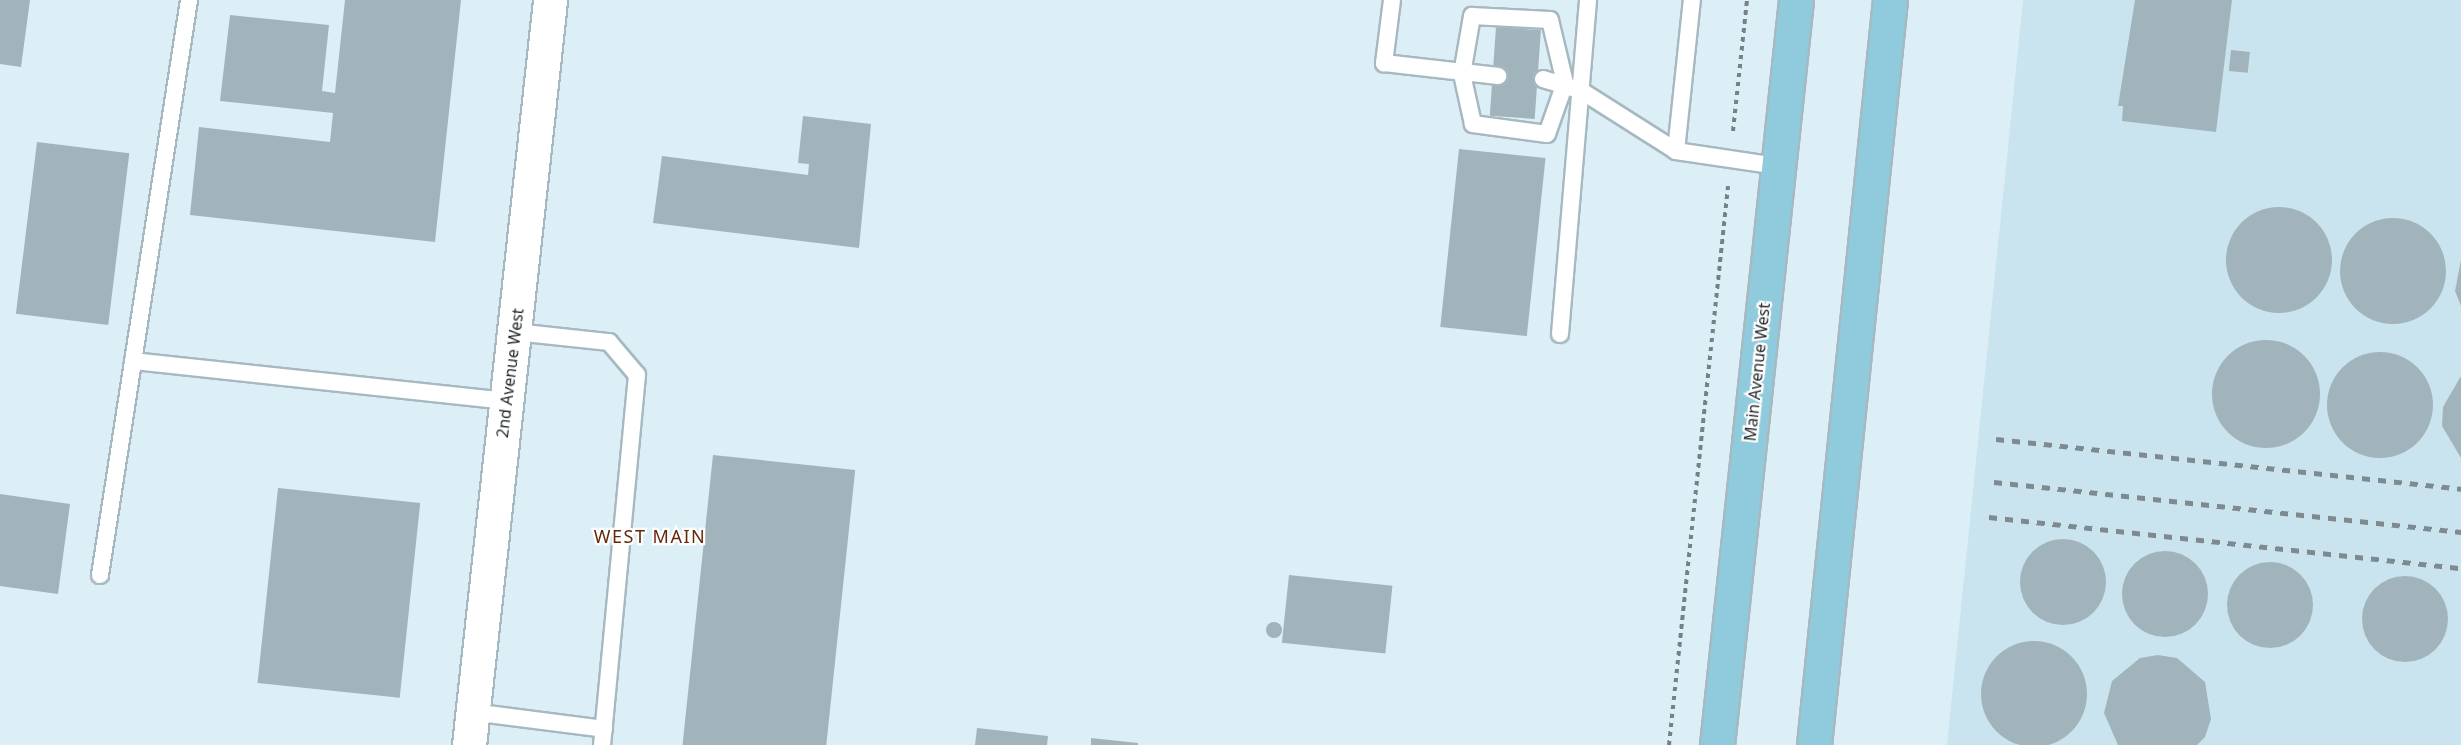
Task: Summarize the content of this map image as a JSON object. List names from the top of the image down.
{
  "streets": {
    "main road": ["Main Avenue West"],
    "street": ["2nd Avenue West"]
  },
  "districts": ["WEST MAIN"]
}
